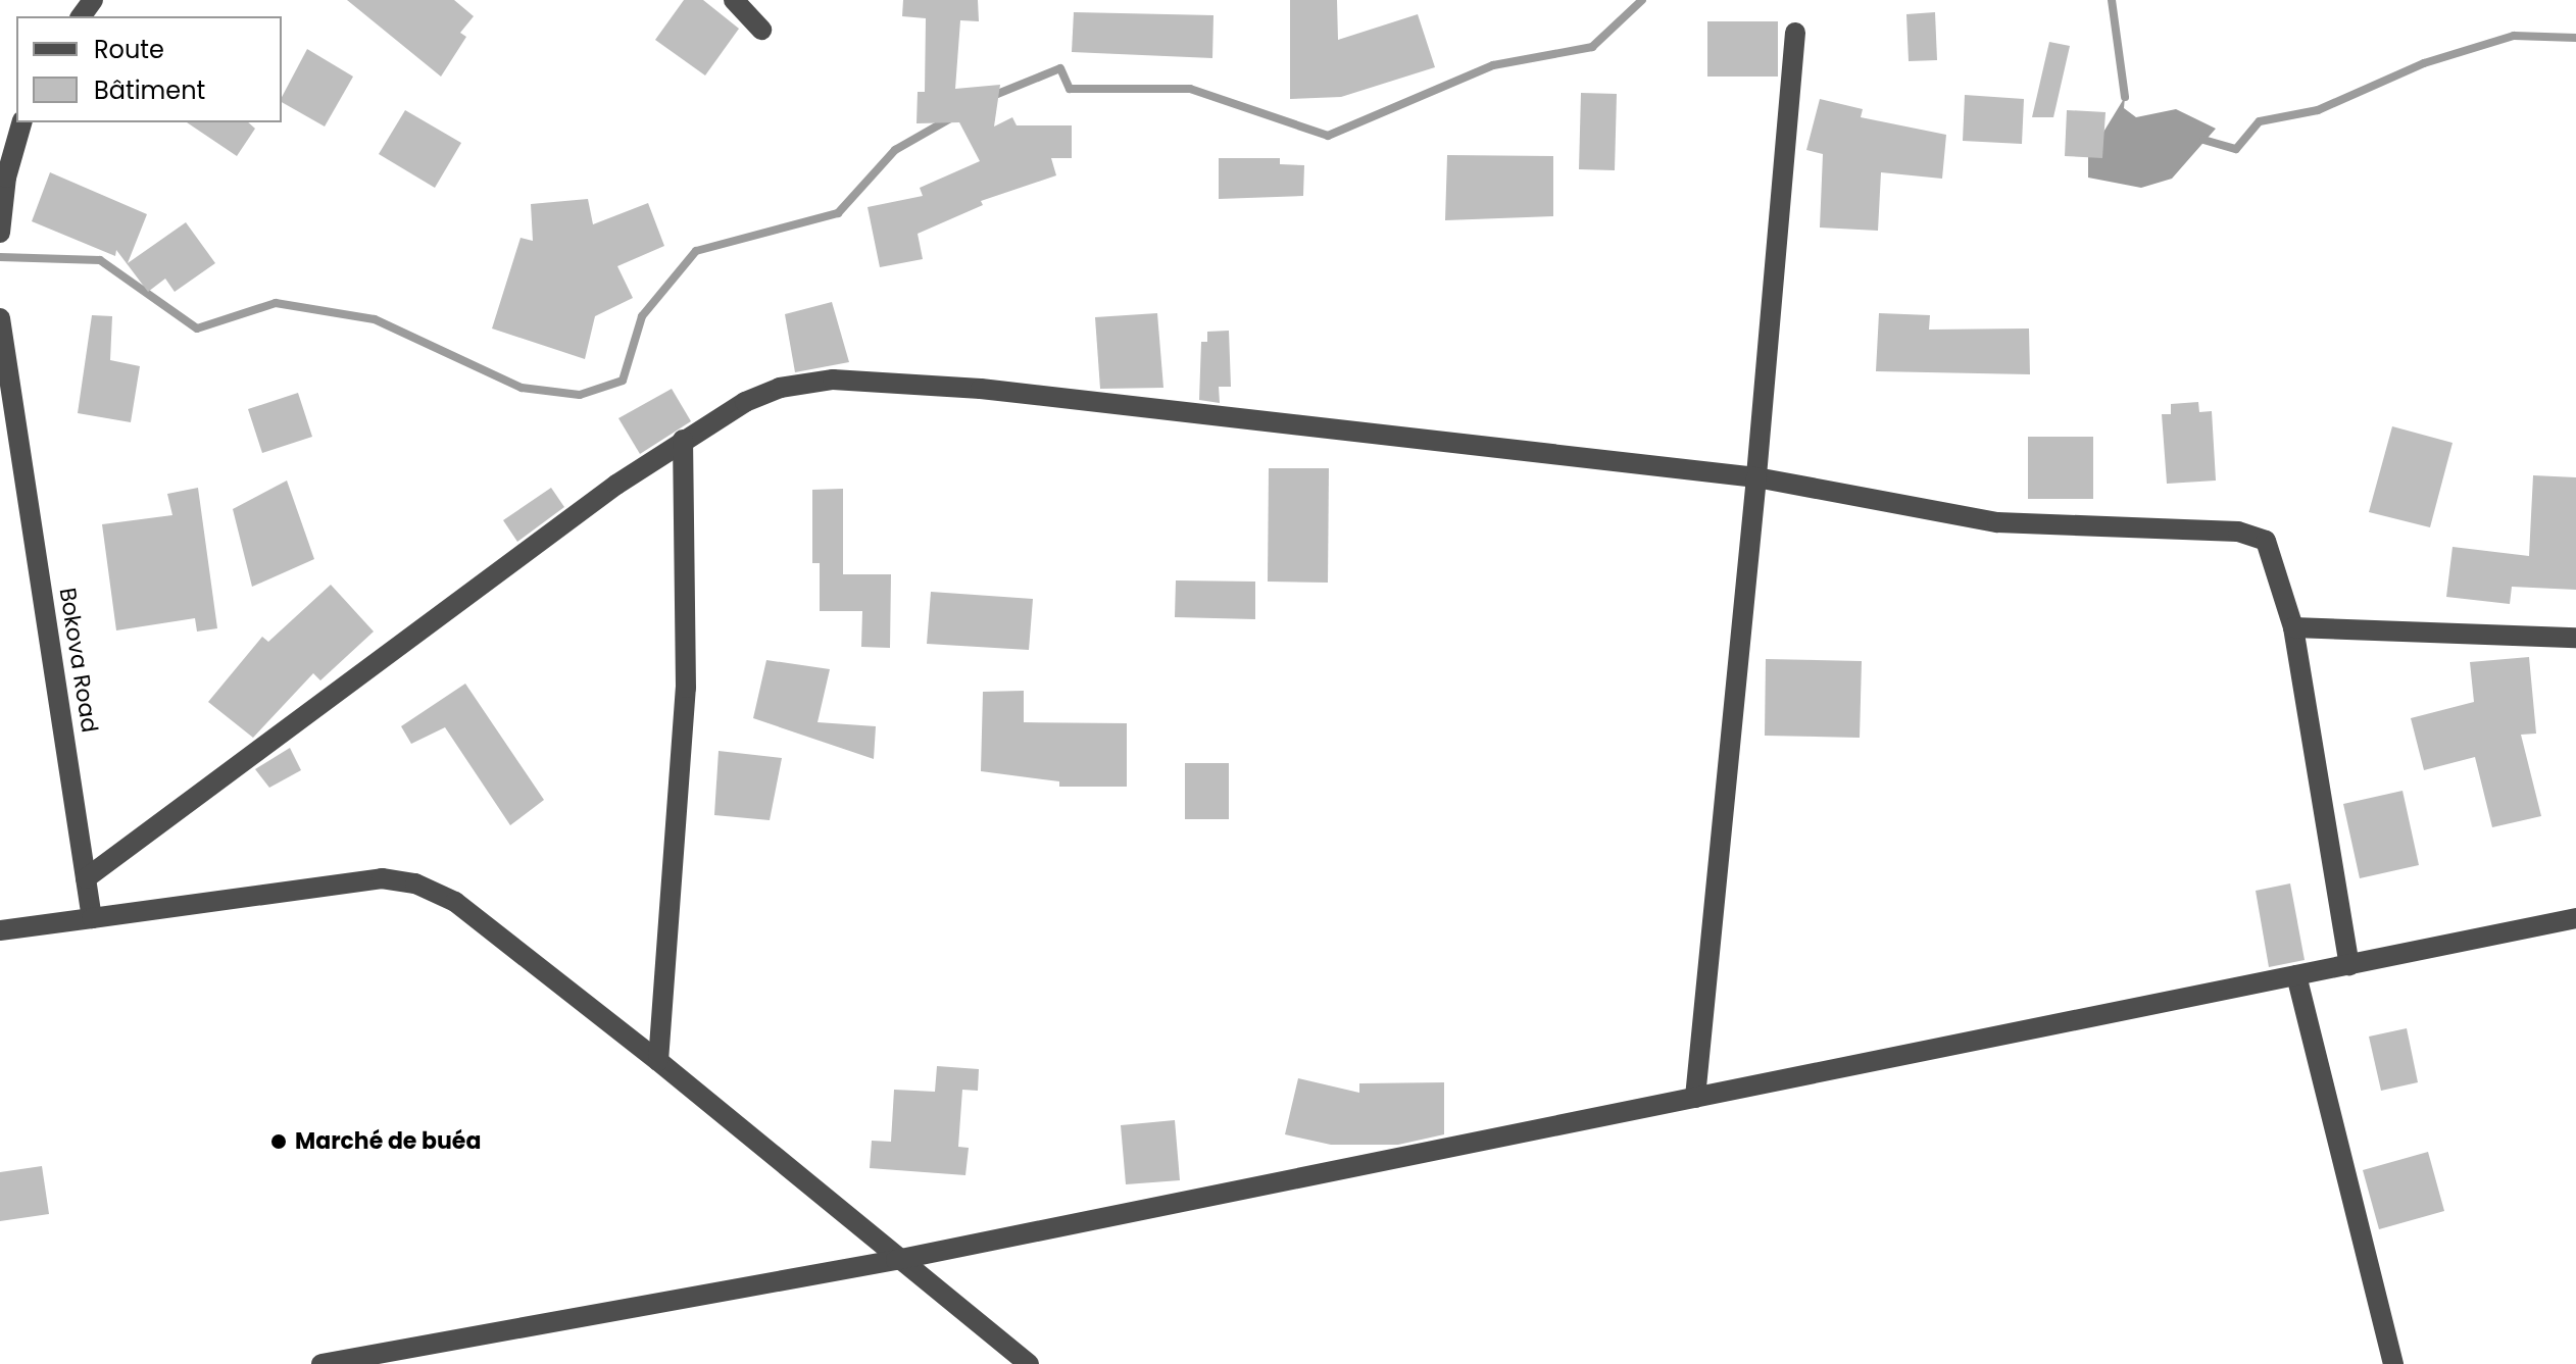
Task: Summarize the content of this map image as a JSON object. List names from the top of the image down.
{
  "streets": {
    "street": ["Bokova Road"]
  },
  "places": ["Marché de buéa"],
  "legend": ["Route", "Bâtiment"]
}
